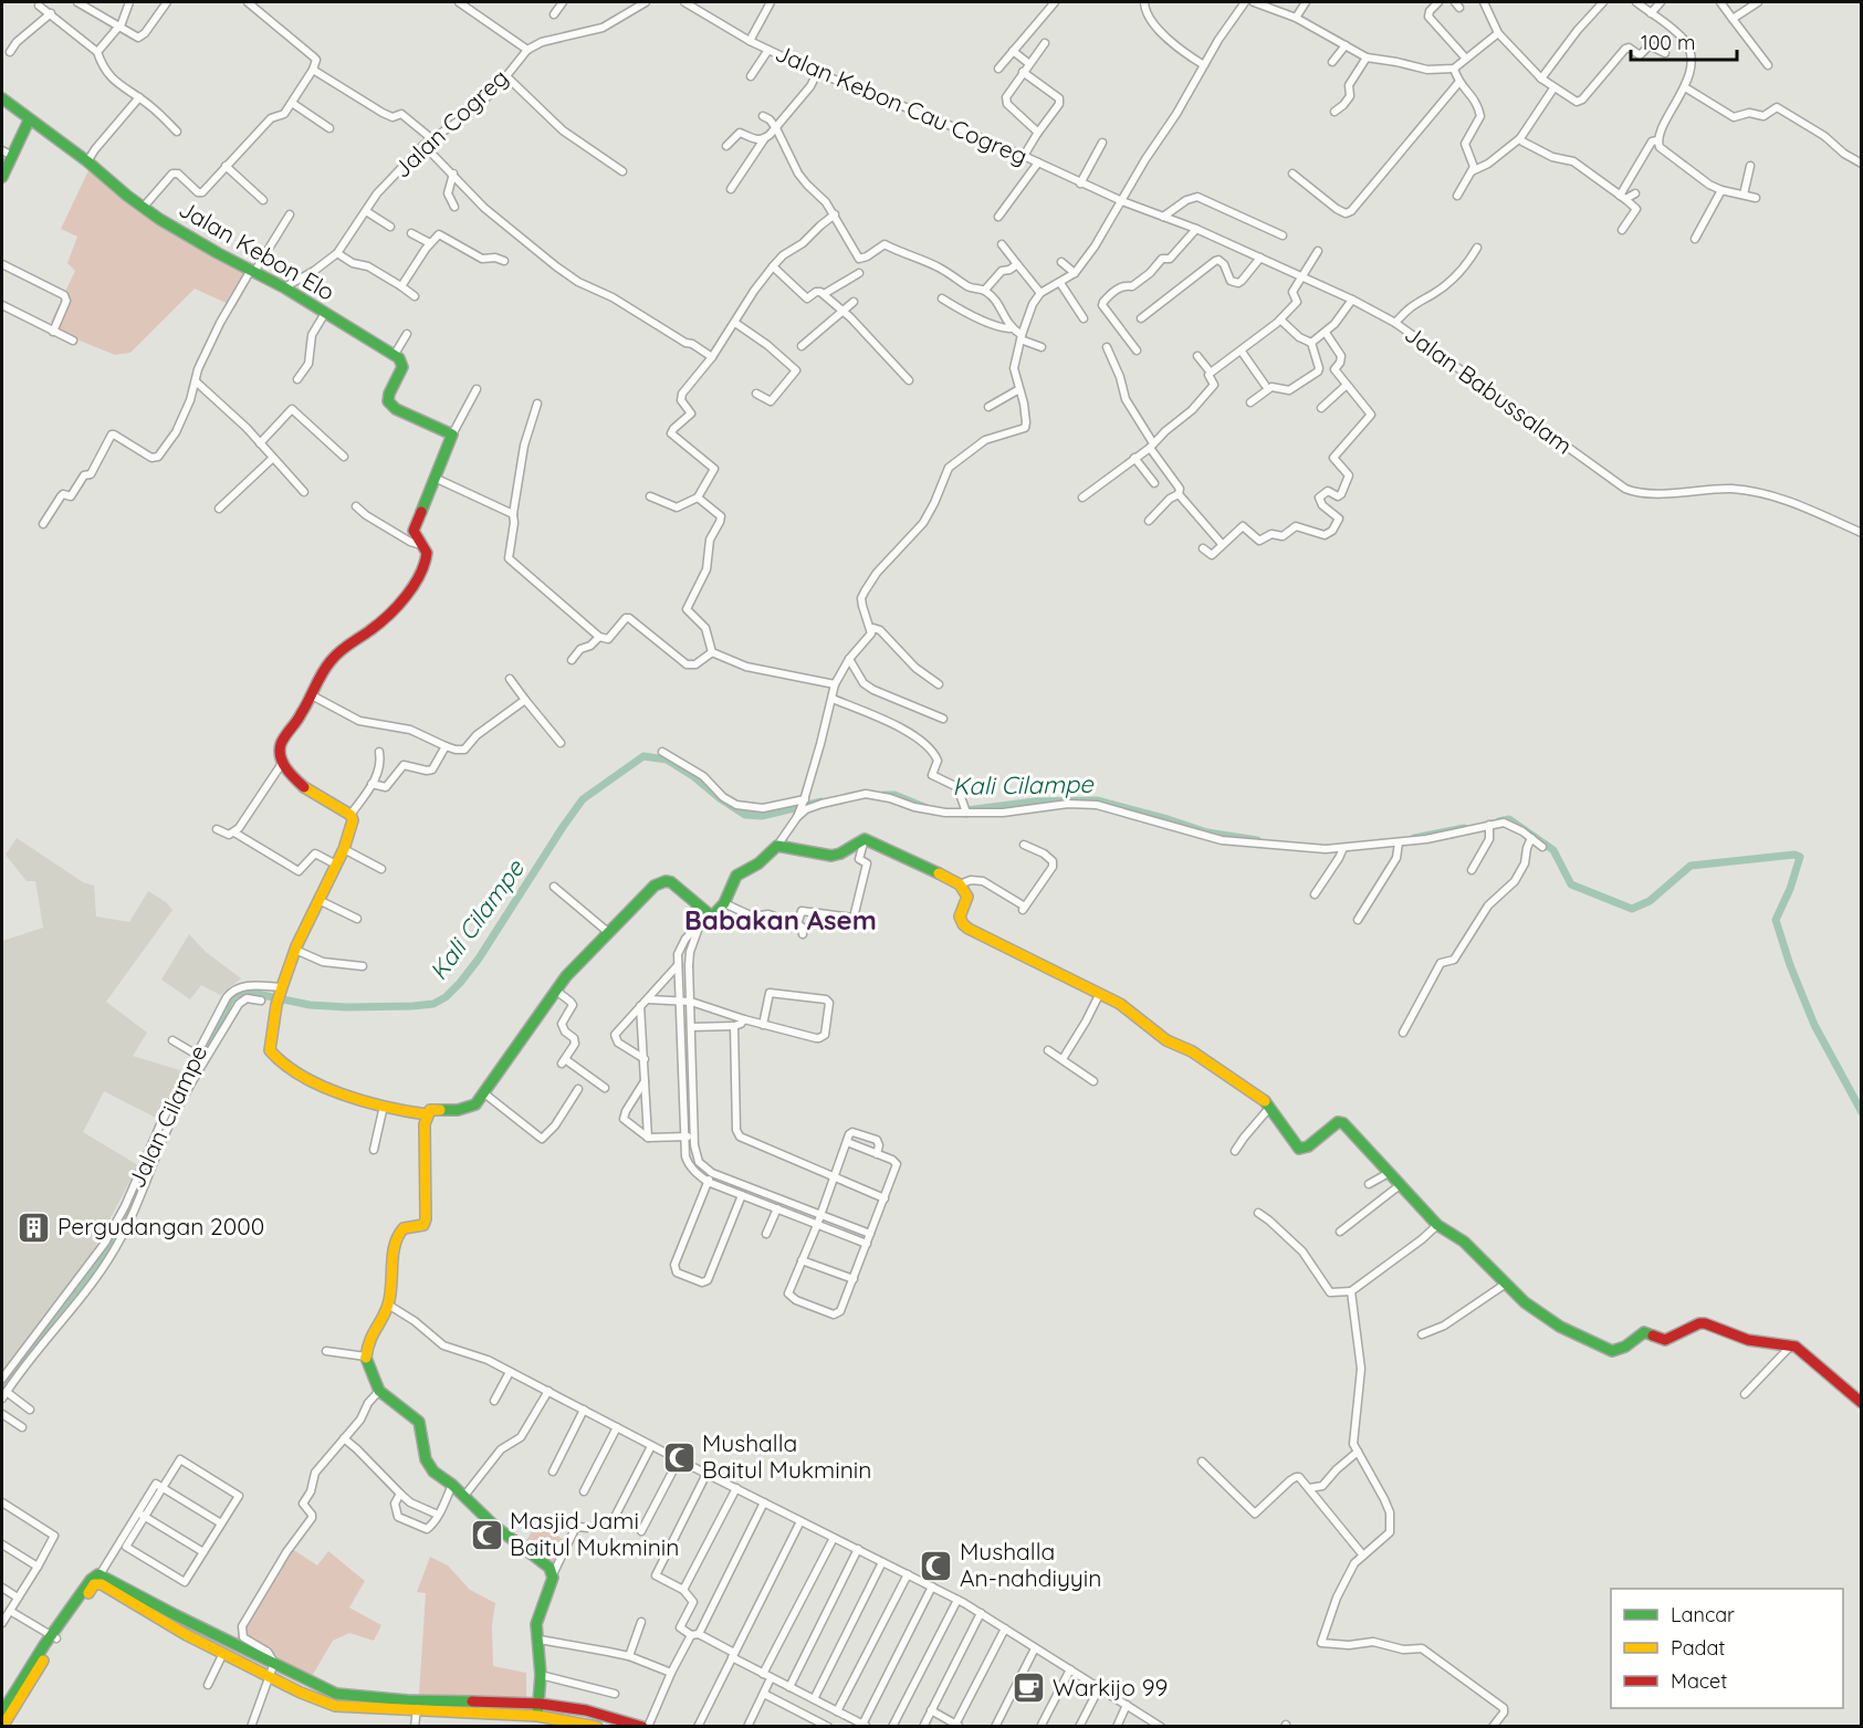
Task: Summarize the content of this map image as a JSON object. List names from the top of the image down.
{
  "streets": {
    "street": [
      "Jalan Kebon Cau Cogreg",
      "Jalan Cogreg",
      "Jalan Kebon Elo",
      "Jalan Babussalam",
      "Jalan Cilampe"
    ]
  },
  "crossings": [
    ["Jalan Kebon Cau Cogreg", "Jalan Babussalam"],
    ["Jalan Cogreg", "Jalan Kebon Elo"]
  ],
  "districts": ["Babakan Asem"],
  "water": ["Kali Cilampe"],
  "places": {
    "building": ["Pergudangan 2000"],
    "mosque": ["Mushalla Baitul Mukminin", "Masjid Jami Baitul Mukminin", "Mushalla An-nahdiyyin"],
    "cafe": ["Warkijo 99"]
  },
  "legend": ["Lancar", "Padat", "Macet"],
  "scale_bar": "100 m"
}
